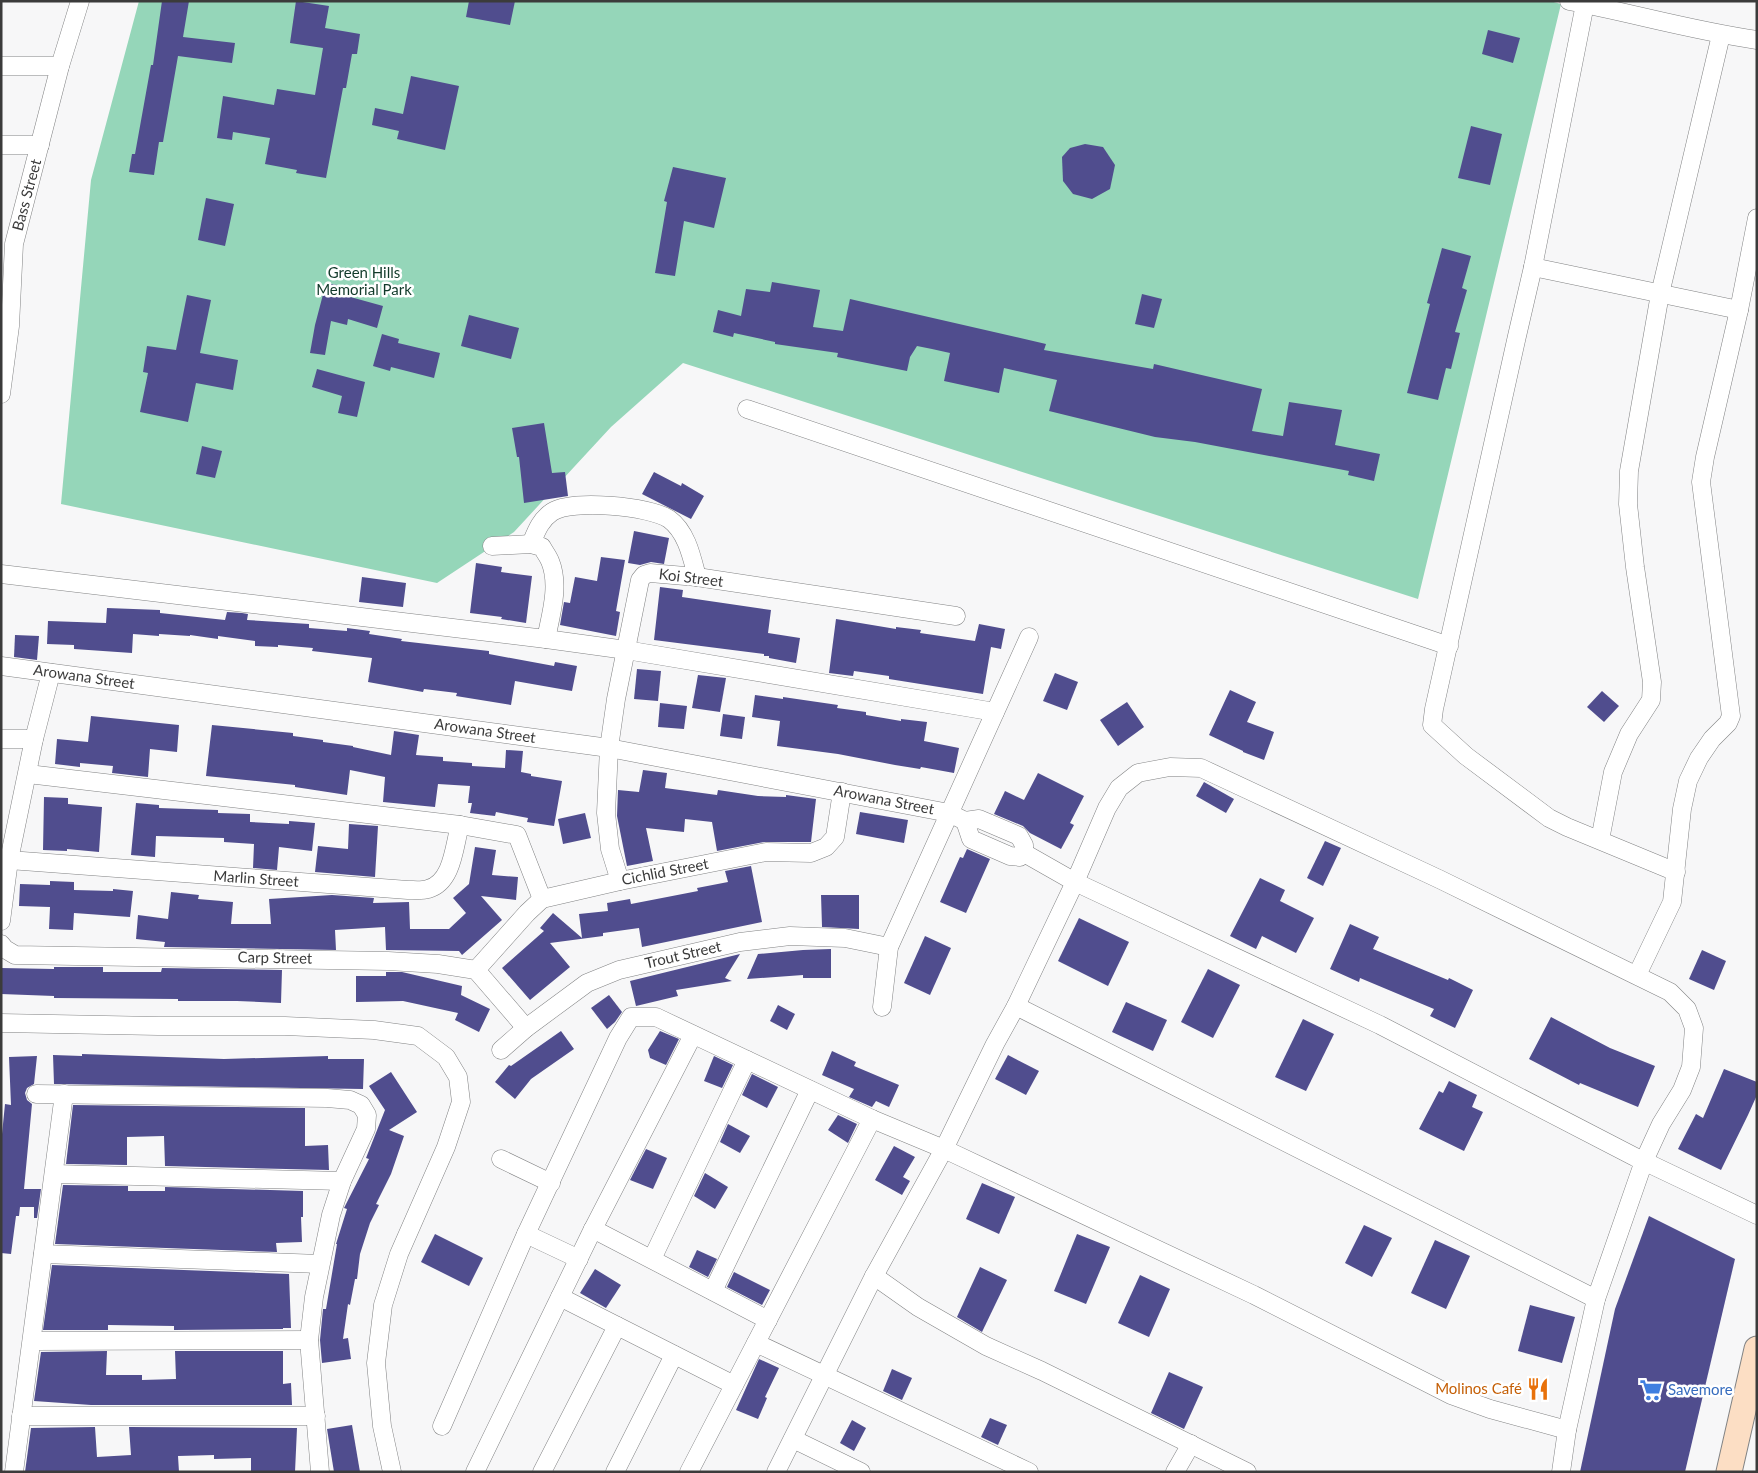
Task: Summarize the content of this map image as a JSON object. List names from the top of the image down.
{
  "streets": {
    "street": [
      "Bass Street",
      "Koi Street",
      "Arowana Street",
      "Cichlid Street",
      "Marlin Street",
      "Trout Street",
      "Carp Street"
    ]
  },
  "crossings": [
    ["Koi Street", "Arowana Street"],
    ["Koi Street", "Cichlid Street"],
    ["Arowana Street", "Cichlid Street"],
    ["Cichlid Street", "Carp Street"]
  ],
  "parks": ["Green Hills Memorial Park"],
  "places": {
    "restaurant": ["Molinos Café"],
    "supermarket": ["Savemore"]
  }
}
